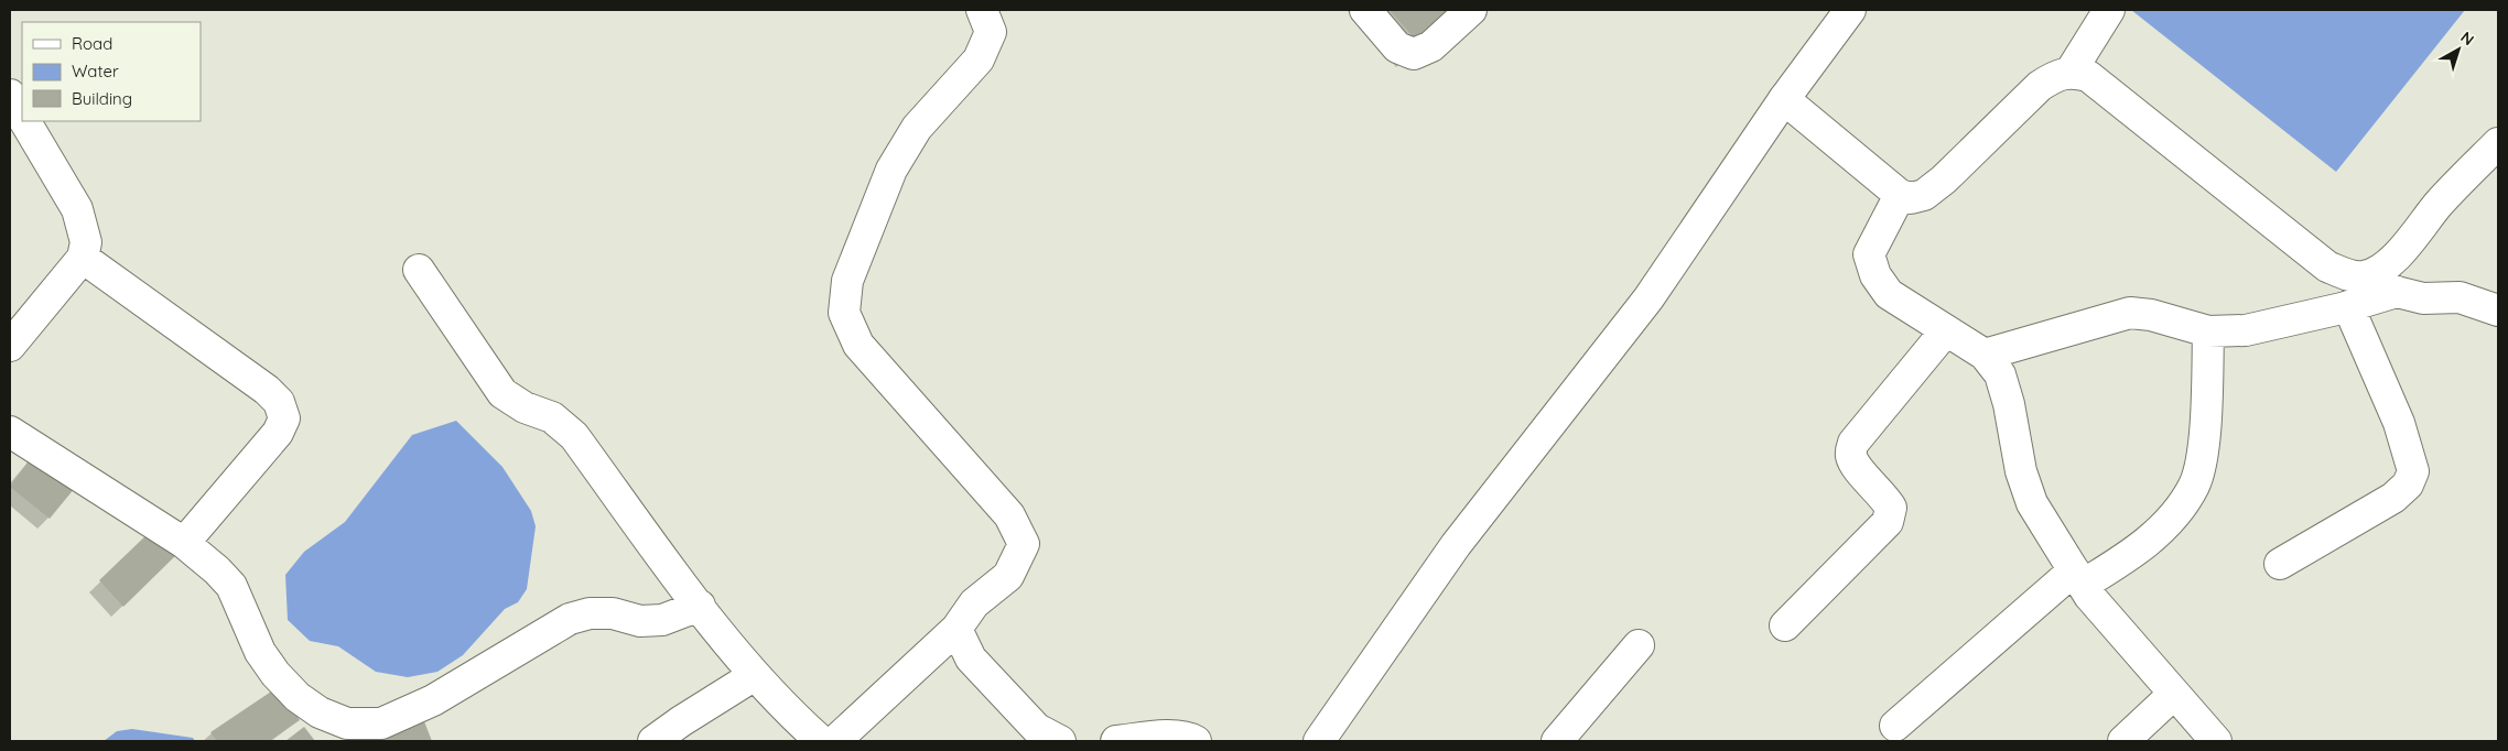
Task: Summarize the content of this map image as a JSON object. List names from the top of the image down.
{
  "legend": ["Road", "Water", "Building"],
  "north": "top right"
}
